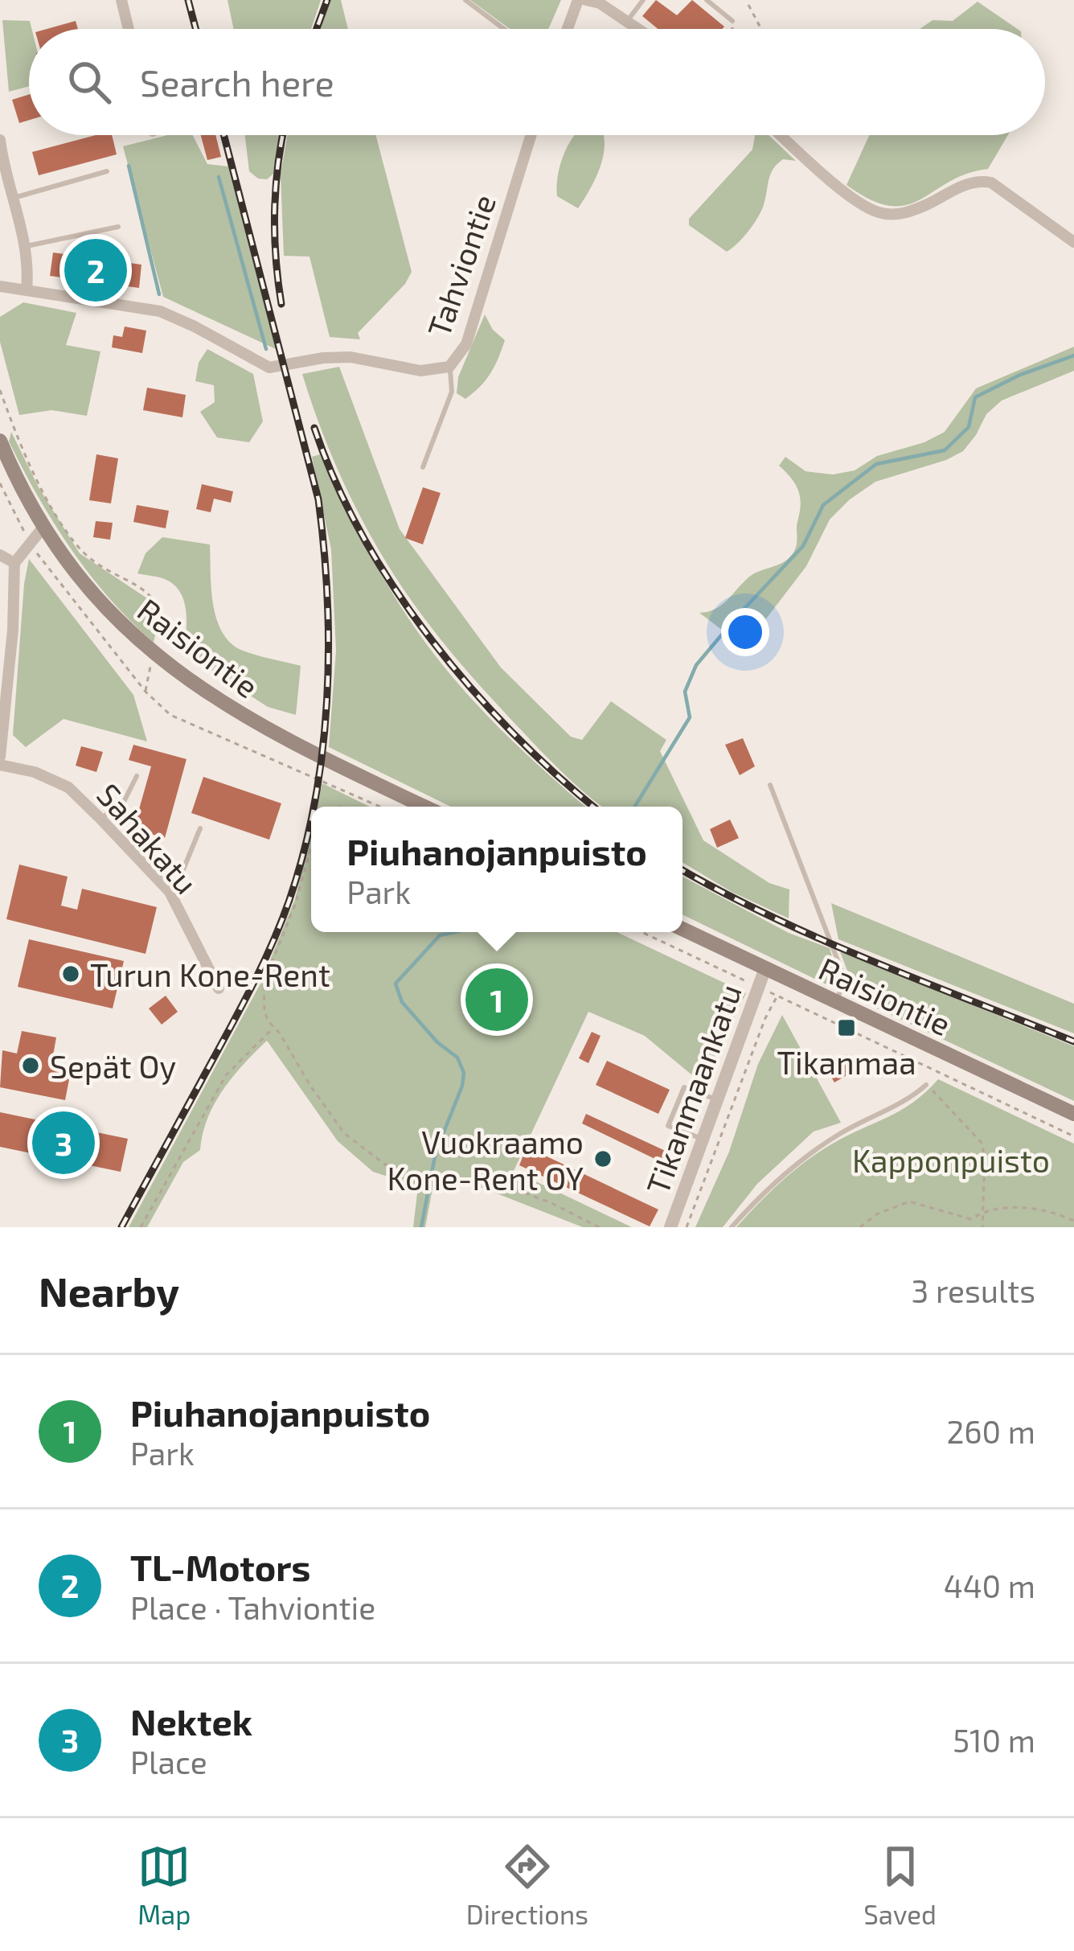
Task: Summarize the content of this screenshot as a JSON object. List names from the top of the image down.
{
  "streets": {
    "main road": ["Raisiontie"],
    "street": ["Tahviontie", "Sahakatu", "Tikanmaankatu"]
  },
  "crossings": [
    ["Raisiontie", "Tikanmaankatu"]
  ],
  "parks": ["Kapponpuisto"],
  "places": {
    "other": ["Turun Kone-Rent", "Sepät Oy", "Vuokraamo Kone-Rent OY"],
    "transit": ["Tikanmaa"]
  },
  "page": {
    "search": "Search here",
    "pins": ["2", "1", "3"],
    "popup": ["Piuhanojanpuisto", "Park"],
    "heading": ["Nearby", "3 results"],
    "list": [
      {
        "mark": "1",
        "name": "Piuhanojanpuisto",
        "note": "Park",
        "value": "260 m"
      },
      {
        "mark": "2",
        "name": "TL-Motors",
        "note": "Place · Tahviontie",
        "value": "440 m"
      },
      {
        "mark": "3",
        "name": "Nektek",
        "note": "Place",
        "value": "510 m"
      }
    ],
    "nav": ["Map", "Directions", "Saved"]
  }
}
